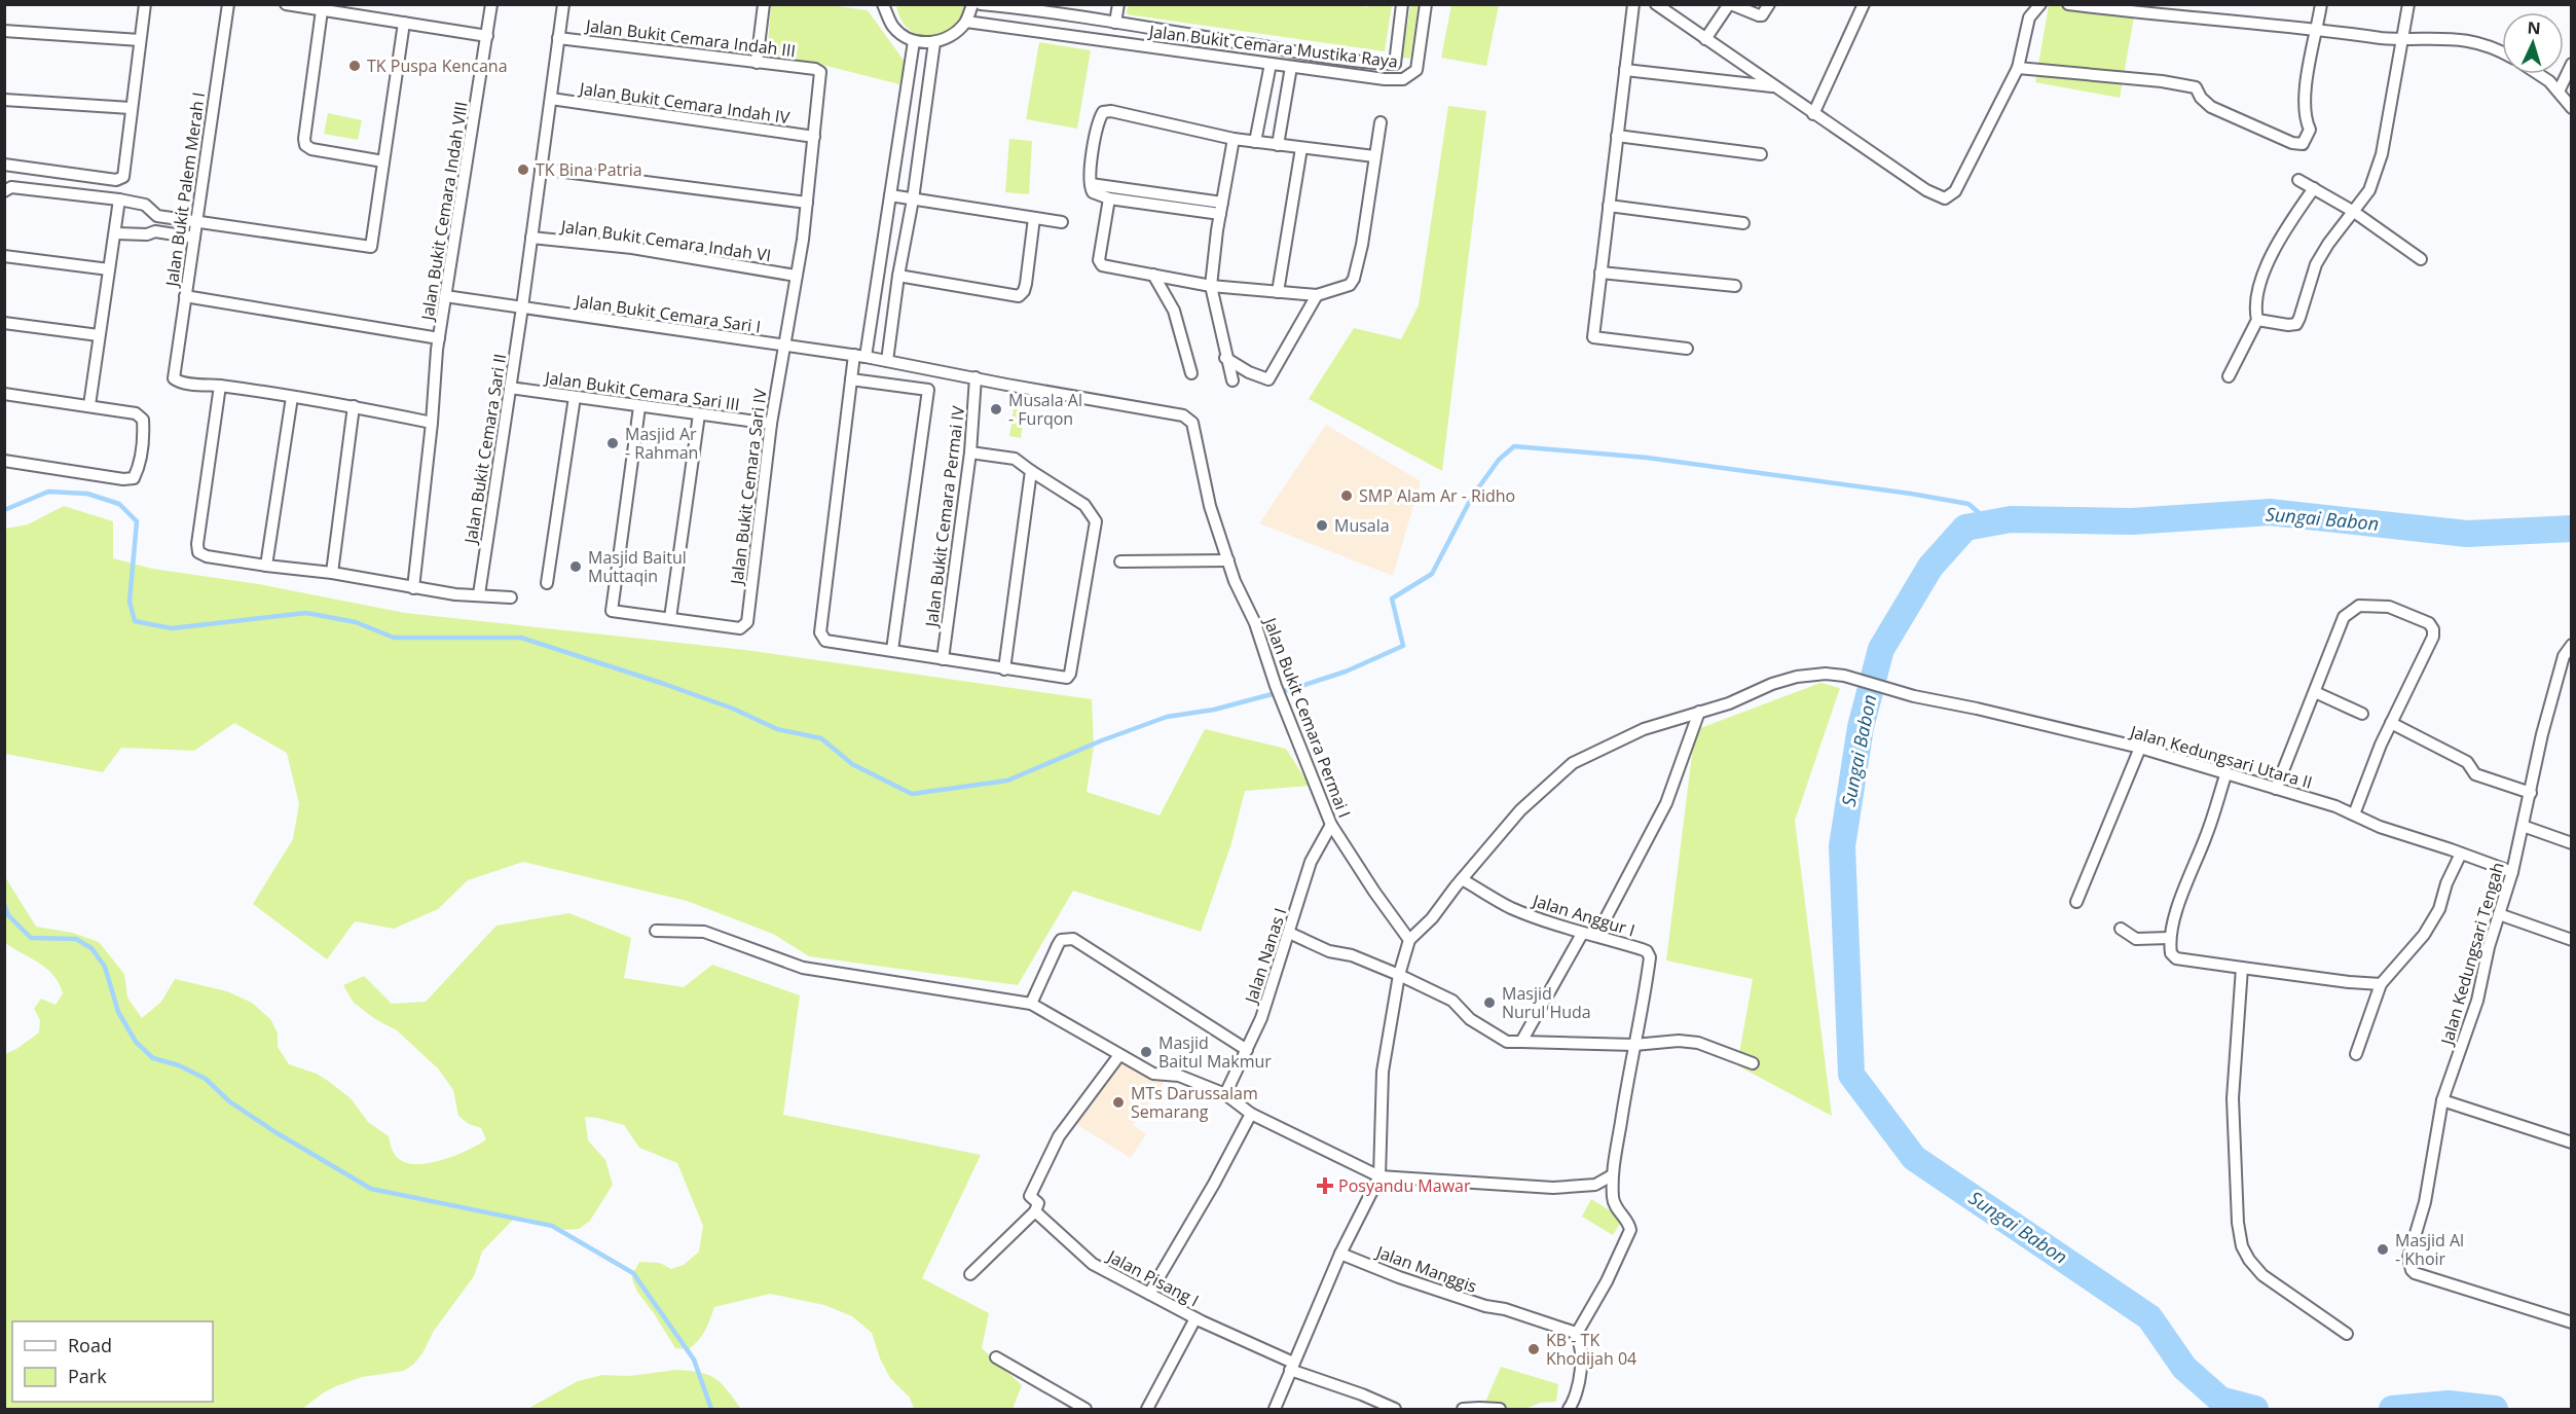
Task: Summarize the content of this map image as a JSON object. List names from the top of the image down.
{
  "streets": {
    "street": [
      "Jalan Bukit Cemara Indah III",
      "Jalan Bukit Cemara Mustika Raya",
      "Jalan Bukit Cemara Indah IV",
      "Jalan Bukit Palem Merah I",
      "Jalan Bukit Cemara Indah VIII",
      "Jalan Bukit Cemara Indah VI",
      "Jalan Bukit Cemara Sari I",
      "Jalan Bukit Cemara Sari III",
      "Jalan Bukit Cemara Sari II",
      "Jalan Bukit Cemara Sari IV",
      "Jalan Bukit Cemara Permai IV",
      "Jalan Bukit Cemara Permai I",
      "Jalan Kedungsari Utara II",
      "Jalan Anggur I",
      "Jalan Kedungsari Tengah",
      "Jalan Nanas I",
      "Jalan Manggis",
      "Jalan Pisang I"
    ]
  },
  "crossings": [
    ["Jalan Bukit Cemara Indah III", "Jalan Bukit Cemara Sari II"],
    ["Jalan Bukit Cemara Indah III", "Jalan Bukit Cemara Sari IV"],
    ["Jalan Bukit Cemara Indah IV", "Jalan Bukit Cemara Sari II"],
    ["Jalan Bukit Cemara Indah IV", "Jalan Bukit Cemara Sari IV"],
    ["Jalan Bukit Cemara Indah VIII", "Jalan Bukit Cemara Sari I"],
    ["Jalan Bukit Cemara Indah VI", "Jalan Bukit Cemara Sari II"],
    ["Jalan Bukit Cemara Indah VI", "Jalan Bukit Cemara Sari IV"],
    ["Jalan Bukit Cemara Sari I", "Jalan Bukit Cemara Sari II"],
    ["Jalan Bukit Cemara Sari I", "Jalan Bukit Cemara Sari IV"],
    ["Jalan Bukit Cemara Sari I", "Jalan Bukit Cemara Permai I"],
    ["Jalan Bukit Cemara Sari III", "Jalan Bukit Cemara Sari II"],
    ["Jalan Bukit Cemara Sari III", "Jalan Bukit Cemara Sari IV"],
    ["Jalan Bukit Cemara Permai IV", "Jalan Bukit Cemara Permai I"],
    ["Jalan Bukit Cemara Permai I", "Jalan Kedungsari Utara II"],
    ["Jalan Bukit Cemara Permai I", "Jalan Nanas I"],
    ["Jalan Kedungsari Utara II", "Jalan Anggur I"],
    ["Jalan Kedungsari Utara II", "Jalan Kedungsari Tengah"]
  ],
  "water": ["Sungai Babon"],
  "places": {
    "other": [
      "TK Puspa Kencana",
      "TK Bina Patria",
      "Musala Al - Furqon",
      "Masjid Ar - Rahman",
      "SMP Alam Ar - Ridho",
      "Musala",
      "Masjid Baitul Muttaqin",
      "Masjid Nurul Huda",
      "Masjid Baitul Makmur",
      "MTs Darussalam Semarang",
      "Masjid Al - Khoir",
      "KB - TK Khodijah 04"
    ],
    "health": ["Posyandu Mawar"]
  },
  "legend": ["Road", "Park"],
  "north": "top"
}
